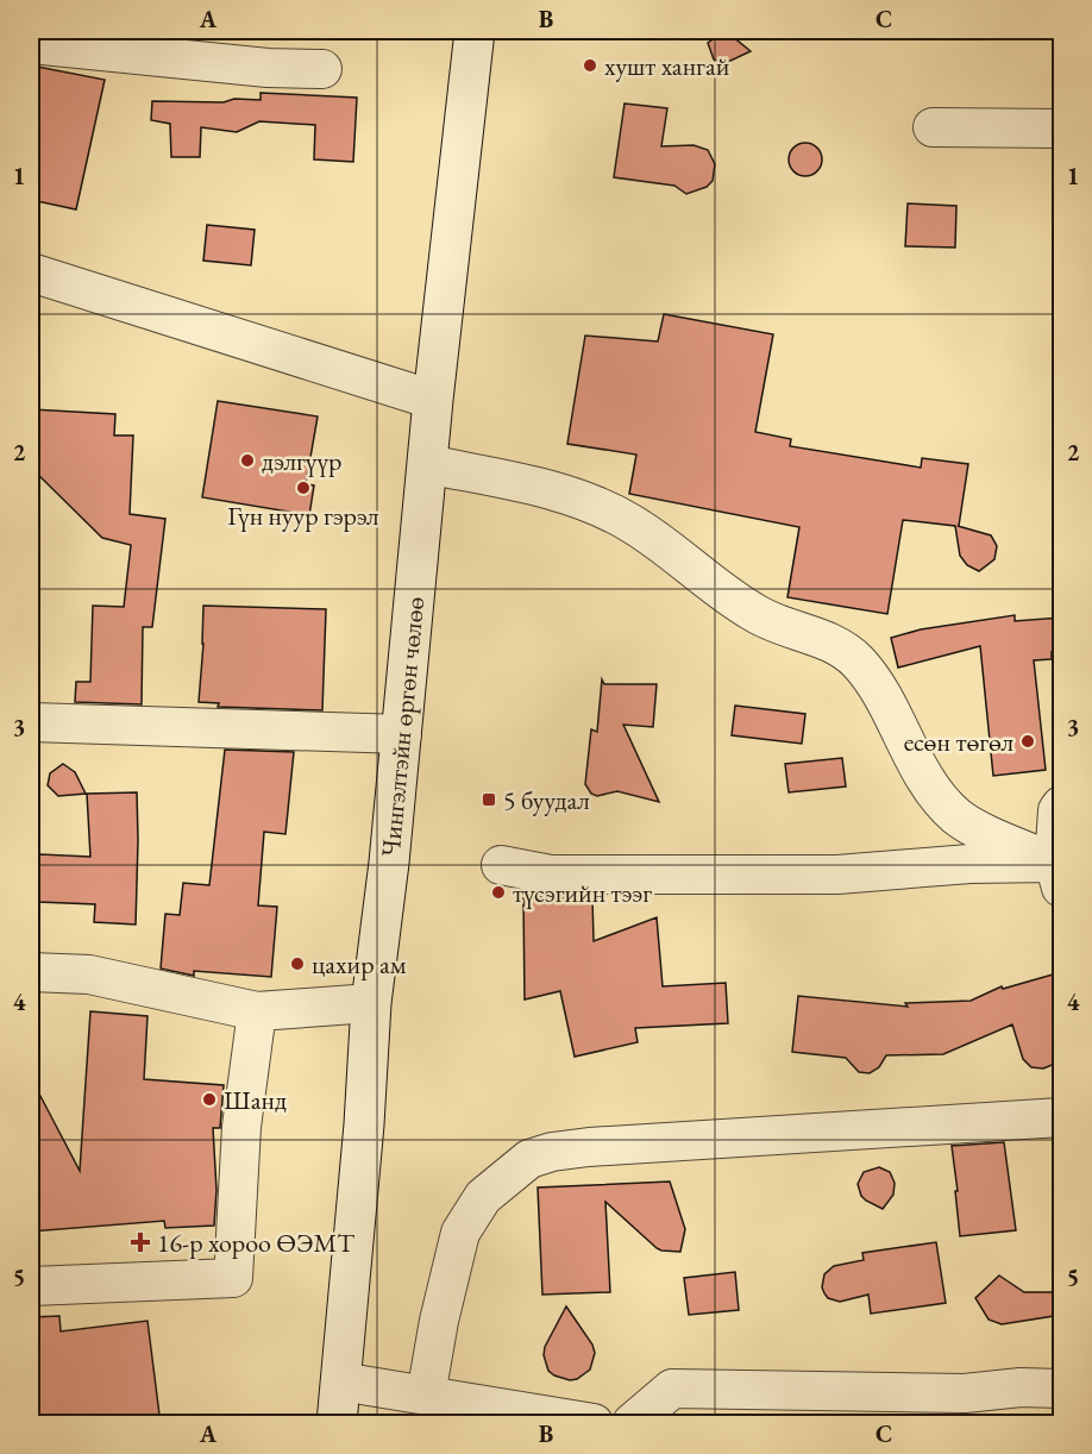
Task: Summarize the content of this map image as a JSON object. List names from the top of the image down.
{
  "streets": {
    "main road": ["Чингэлтэйн өргөн чөлөө"]
  },
  "places": {
    "other": [
      "хушт хангай",
      "дэлгүүр",
      "Гүн нуур гэрэл",
      "есөн төгөл",
      "түсэгийн тээг",
      "цахир ам",
      "Шанд"
    ],
    "transit": ["5 буудал"],
    "health": ["16-р хороо ӨЭМТ"]
  },
  "grid": {
    "columns": ["A", "B", "C"],
    "rows": [
      "1",
      "2",
      "3",
      "4",
      "5"
    ]
  }
}
